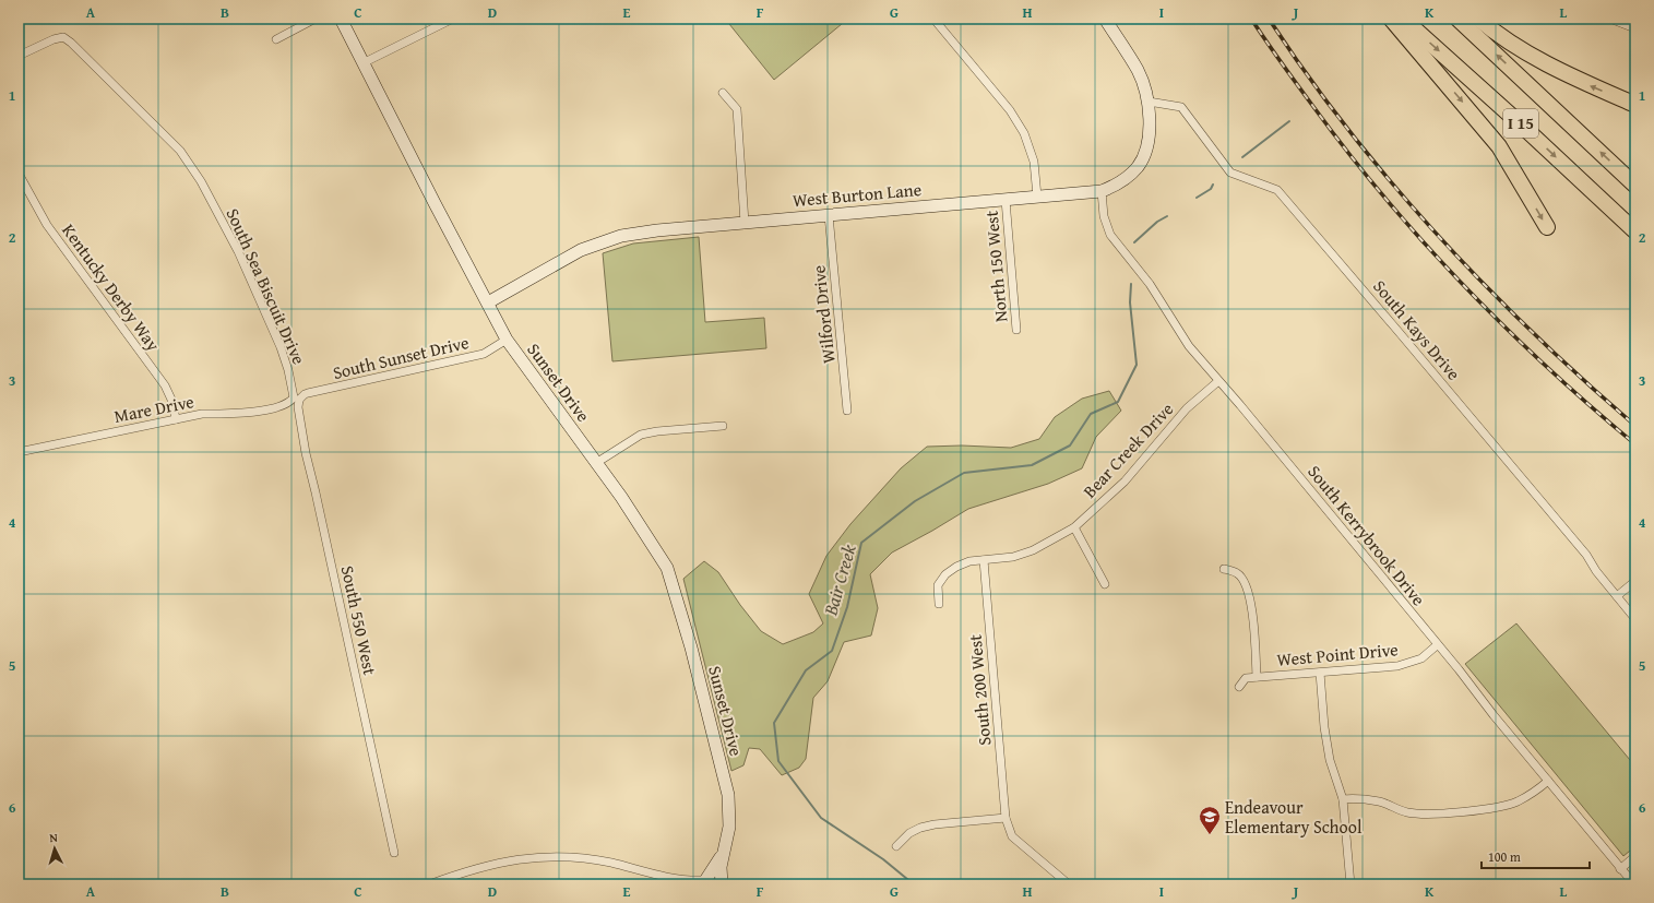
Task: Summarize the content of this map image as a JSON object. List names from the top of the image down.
{
  "streets": {
    "highway": ["I 15"],
    "main road": ["West Burton Lane", "Sunset Drive"],
    "street": [
      "North 150 West",
      "South Sea Biscuit Drive",
      "Kentucky Derby Way",
      "Wilford Drive",
      "South Kays Drive",
      "South Sunset Drive",
      "Mare Drive",
      "Bear Creek Drive",
      "South Kerrybrook Drive",
      "South 550 West",
      "West Point Drive",
      "South 200 West"
    ]
  },
  "crossings": [
    ["West Burton Lane", "North 150 West"],
    ["West Burton Lane", "Wilford Drive"],
    ["West Burton Lane", "South Kays Drive"],
    ["West Burton Lane", "Sunset Drive"],
    ["West Burton Lane", "South Kerrybrook Drive"],
    ["South Sea Biscuit Drive", "South Sunset Drive"],
    ["South Sea Biscuit Drive", "Mare Drive"],
    ["South Sea Biscuit Drive", "South 550 West"],
    ["Kentucky Derby Way", "Mare Drive"],
    ["South Sunset Drive", "Sunset Drive"],
    ["South Sunset Drive", "Mare Drive"],
    ["South Sunset Drive", "South 550 West"],
    ["Mare Drive", "South 550 West"],
    ["Bear Creek Drive", "South Kerrybrook Drive"],
    ["Bear Creek Drive", "South 200 West"],
    ["South Kerrybrook Drive", "West Point Drive"]
  ],
  "water": ["Bair Creek"],
  "places": {
    "school or university": ["Endeavour Elementary School"]
  },
  "scale_bar": "100 m",
  "north": "top",
  "grid": {
    "columns": [
      "A",
      "B",
      "C",
      "D",
      "E",
      "F",
      "G",
      "H",
      "I",
      "J",
      "K",
      "L"
    ],
    "rows": [
      "1",
      "2",
      "3",
      "4",
      "5",
      "6"
    ]
  }
}
